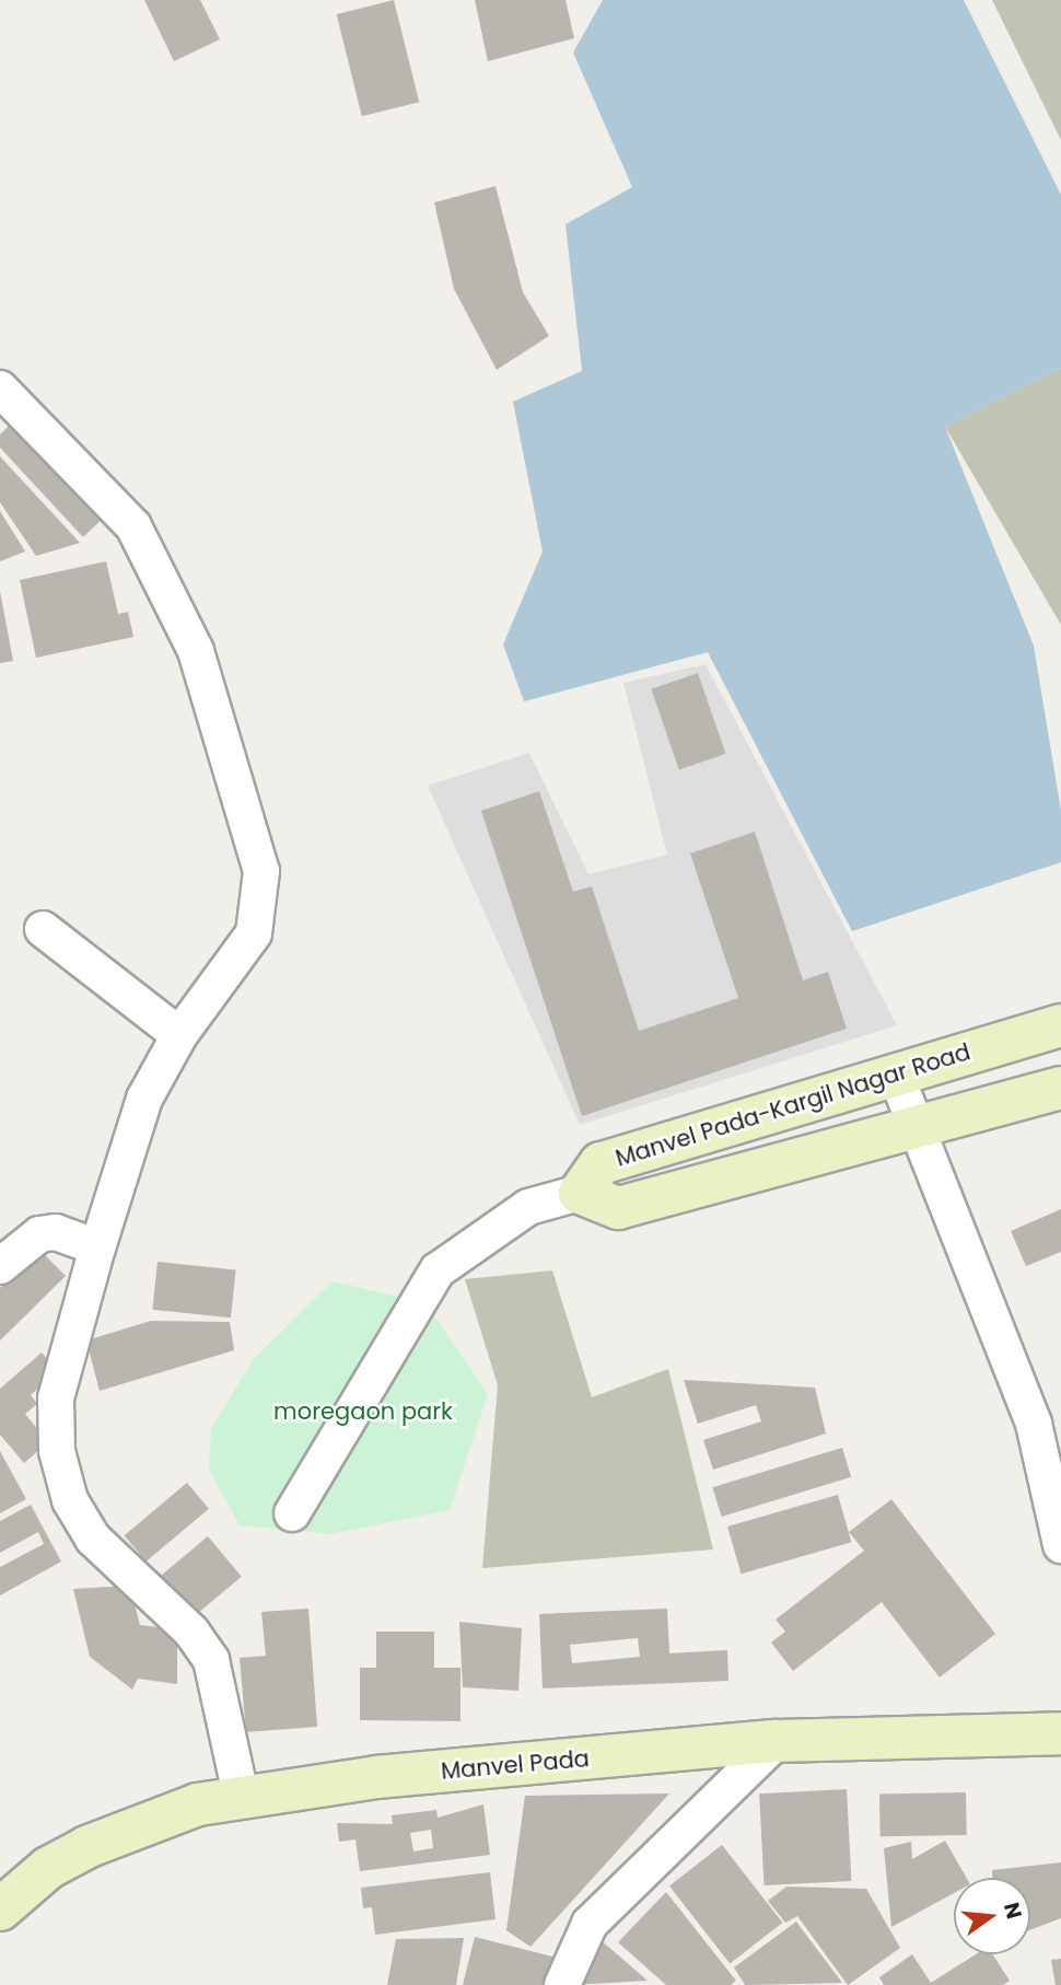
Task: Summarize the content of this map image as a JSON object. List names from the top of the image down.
{
  "streets": {
    "main road": ["Manvel Pada-Kargil Nagar Road", "Manvel Pada"]
  },
  "parks": ["moregaon park"],
  "north": "right"
}
